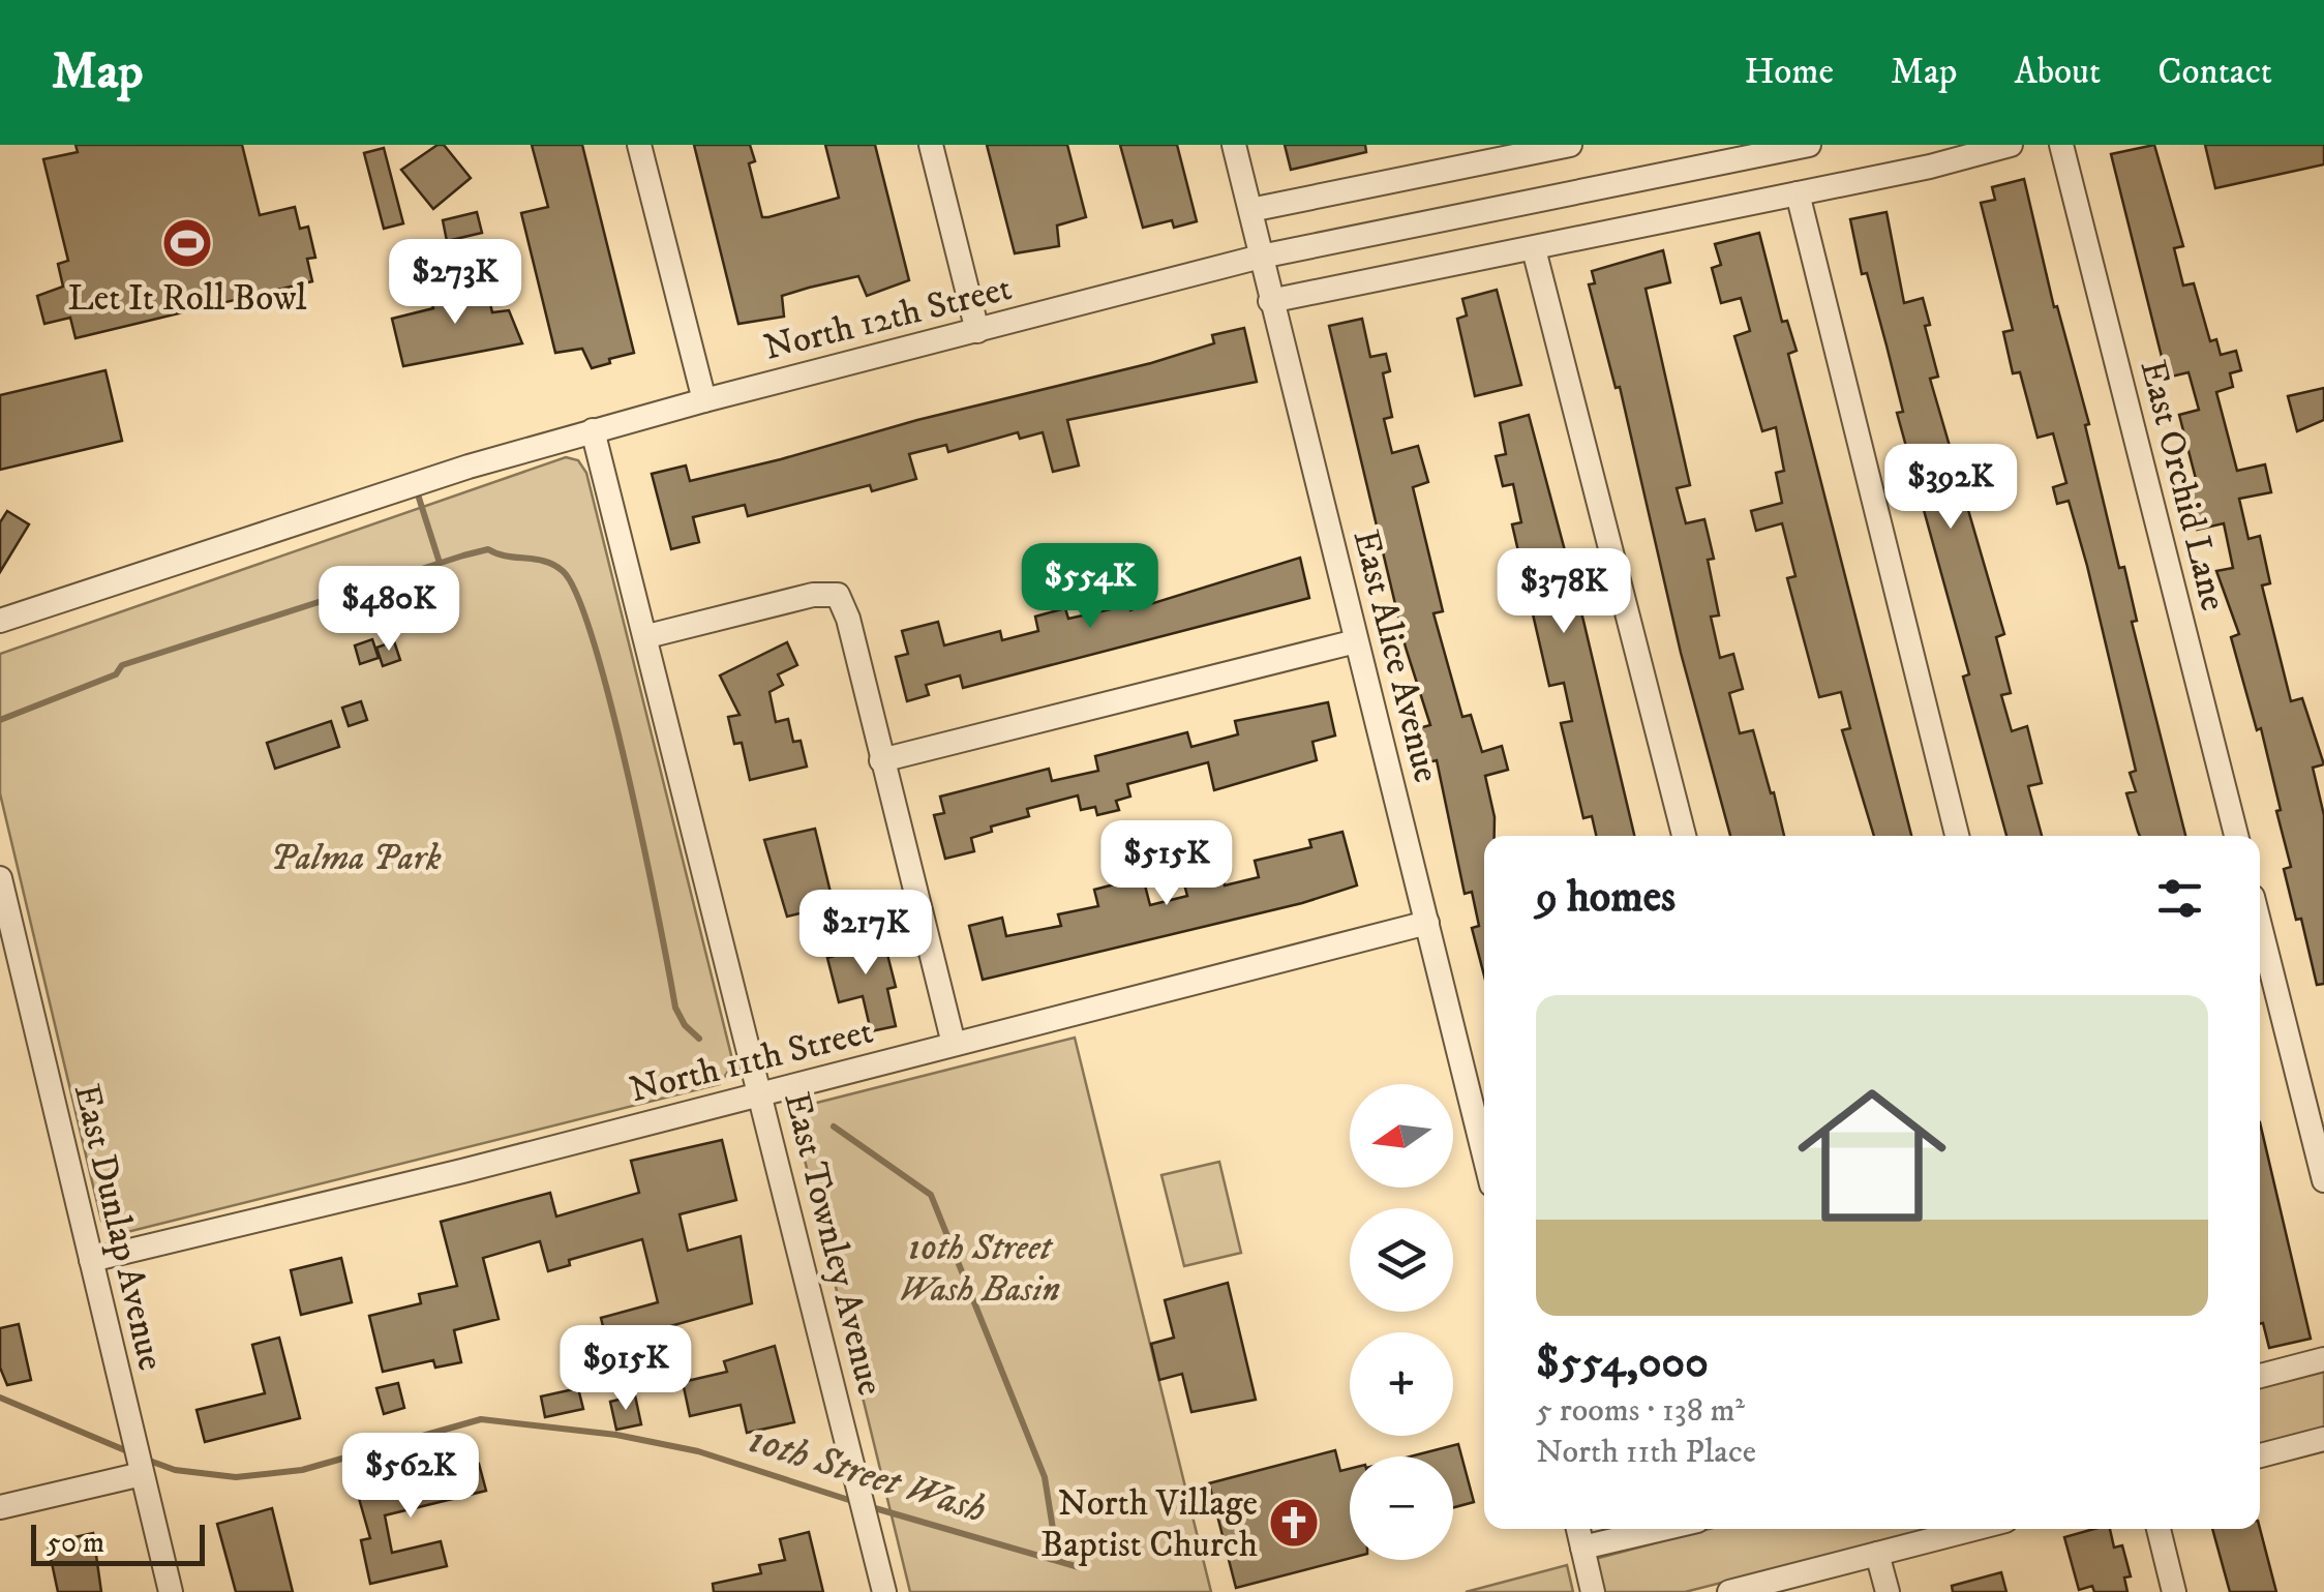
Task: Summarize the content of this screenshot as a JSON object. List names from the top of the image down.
{
  "streets": {
    "street": [
      "North 12th Street",
      "East Orchid Lane",
      "East Alice Avenue",
      "North 11th Street",
      "East Dunlap Avenue",
      "East Townley Avenue"
    ]
  },
  "crossings": [
    ["North 12th Street", "East Alice Avenue"],
    ["North 12th Street", "East Townley Avenue"],
    ["East Alice Avenue", "North 11th Street"],
    ["North 11th Street", "East Dunlap Avenue"],
    ["North 11th Street", "East Townley Avenue"]
  ],
  "water": ["10th Street Wash"],
  "parks": ["Palma Park", "10th Street Wash Basin"],
  "places": {
    "sports": ["Let It Roll Bowl"],
    "church": ["North Village Baptist Church"]
  },
  "scale_bar": "50 m",
  "north": "left",
  "page": {
    "header": "Map",
    "nav": [
      "Home",
      "Map",
      "About",
      "Contact"
    ],
    "price": [
      "$273K",
      "$392K",
      "$554K",
      "$378K",
      "$480K",
      "$515K",
      "$217K",
      "$915K",
      "$562K"
    ],
    "heading": "9 homes",
    "list": [
      {
        "name": "$554,000",
        "note": "5 rooms · 138 m² · North 11th Place"
      }
    ],
    "map_buttons": ["+", "−"],
    "scale": "50 m"
  }
}
